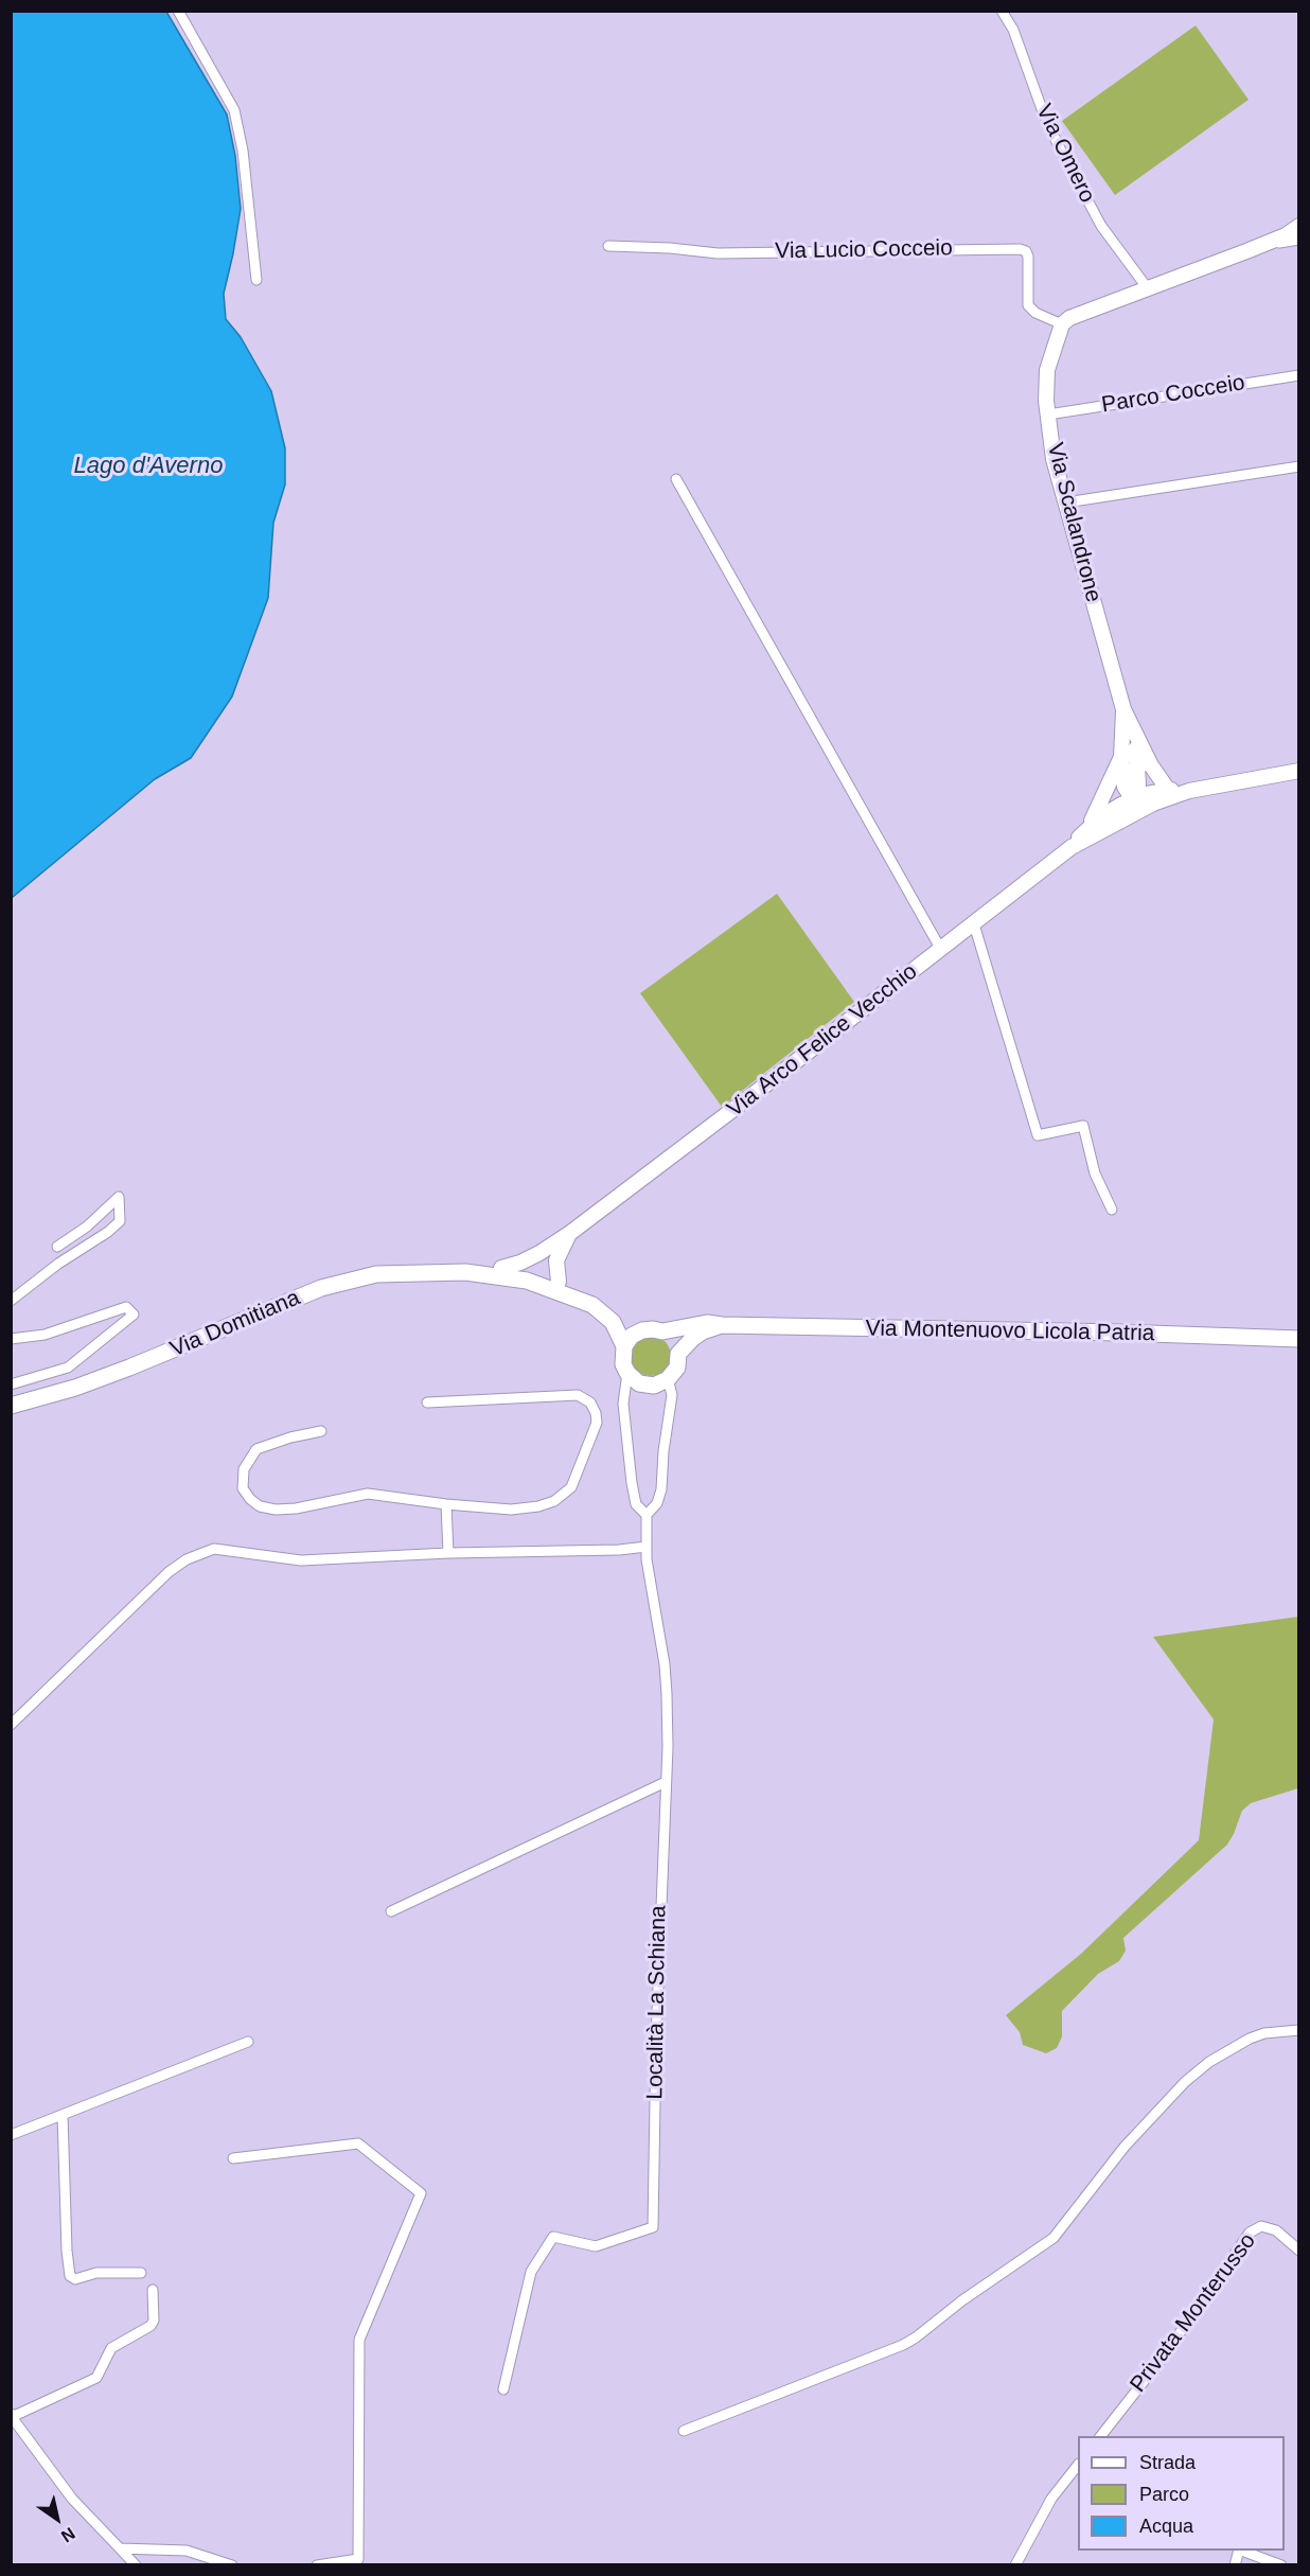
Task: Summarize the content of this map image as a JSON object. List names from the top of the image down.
{
  "streets": {
    "main road": ["Via Domitiana", "Via Montenuovo Licola Patria"],
    "street": [
      "Via Omero",
      "Via Lucio Cocceio",
      "Parco Cocceio",
      "Via Scalandrone",
      "Via Arco Felice Vecchio",
      "Località La Schiana",
      "Privata Monterusso"
    ]
  },
  "crossings": [
    ["Via Lucio Cocceio", "Via Scalandrone"],
    ["Parco Cocceio", "Via Scalandrone"],
    ["Via Arco Felice Vecchio", "Via Domitiana"],
    ["Via Domitiana", "Via Montenuovo Licola Patria"],
    ["Via Domitiana", "Località La Schiana"],
    ["Via Montenuovo Licola Patria", "Località La Schiana"]
  ],
  "water": ["Lago d'Averno"],
  "legend": ["Strada", "Parco", "Acqua"],
  "north": "bottom right"
}
